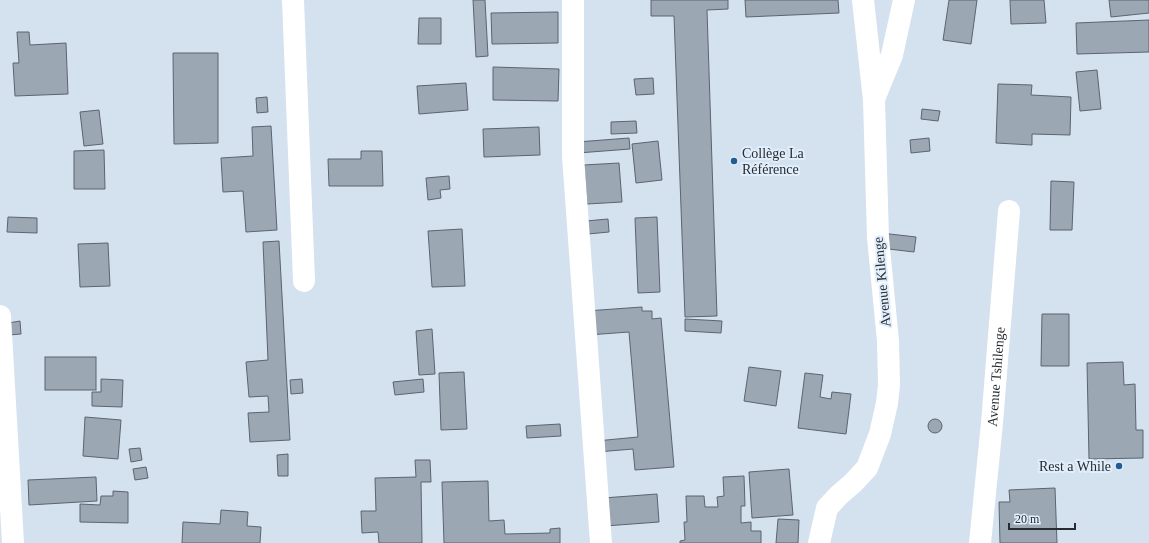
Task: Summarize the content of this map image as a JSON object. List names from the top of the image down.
{
  "streets": {
    "street": ["Avenue Kilenge", "Avenue Tshilenge"]
  },
  "places": ["Collège La Référence", "Rest a While"],
  "scale_bar": "20 m"
}
